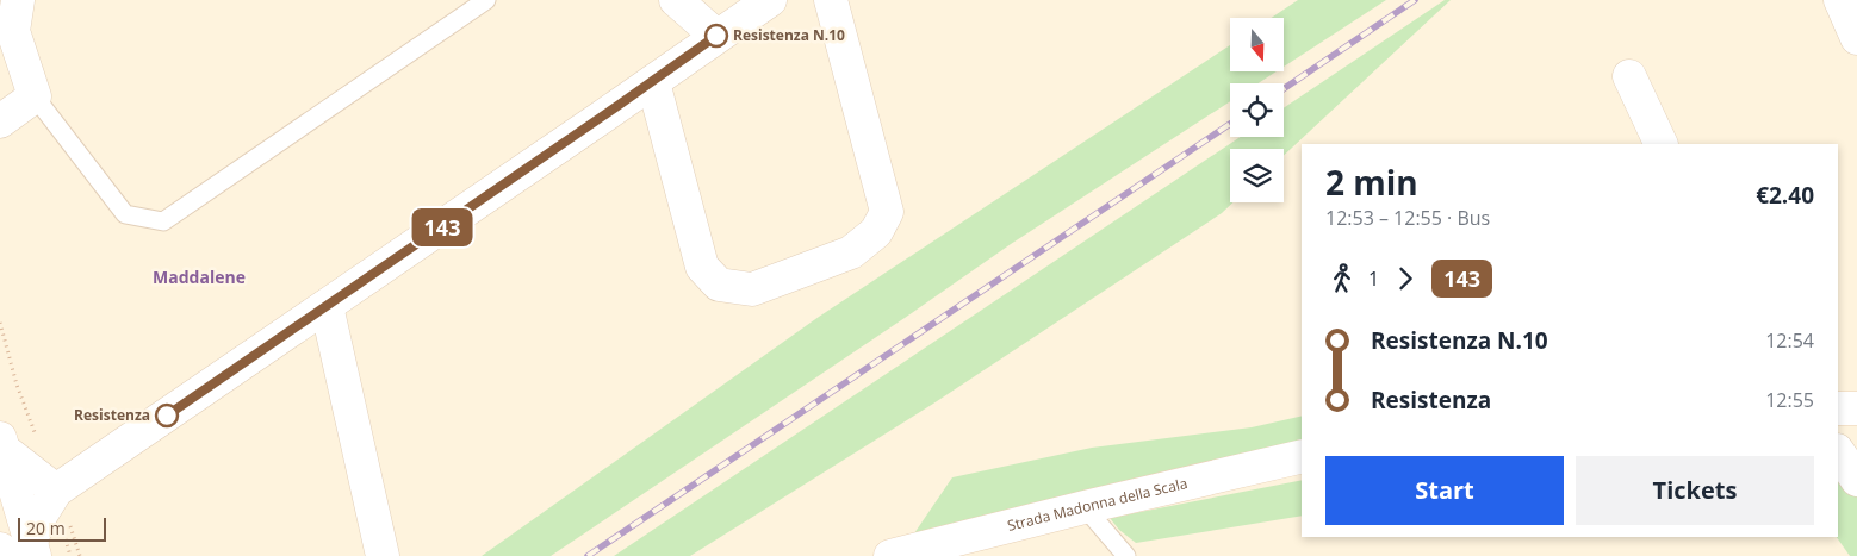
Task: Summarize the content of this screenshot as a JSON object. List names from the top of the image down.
{
  "streets": {
    "street": ["Strada Madonna della Scala"]
  },
  "districts": ["Maddalene"],
  "places": ["Resistenza N.10", "Resistenza"],
  "lines": ["bus line 143"],
  "scale_bar": "20 m",
  "north": "bottom",
  "page": {
    "on_map": "143",
    "heading": ["2 min", "12:53 – 12:55 · Bus", "€2.40"],
    "legs": ["1", "143"],
    "list": [
      {
        "name": "Resistenza N.10",
        "value": "12:54"
      },
      {
        "name": "Resistenza",
        "value": "12:55"
      }
    ],
    "buttons": ["Start", "Tickets"],
    "scale": "20 m"
  }
}
